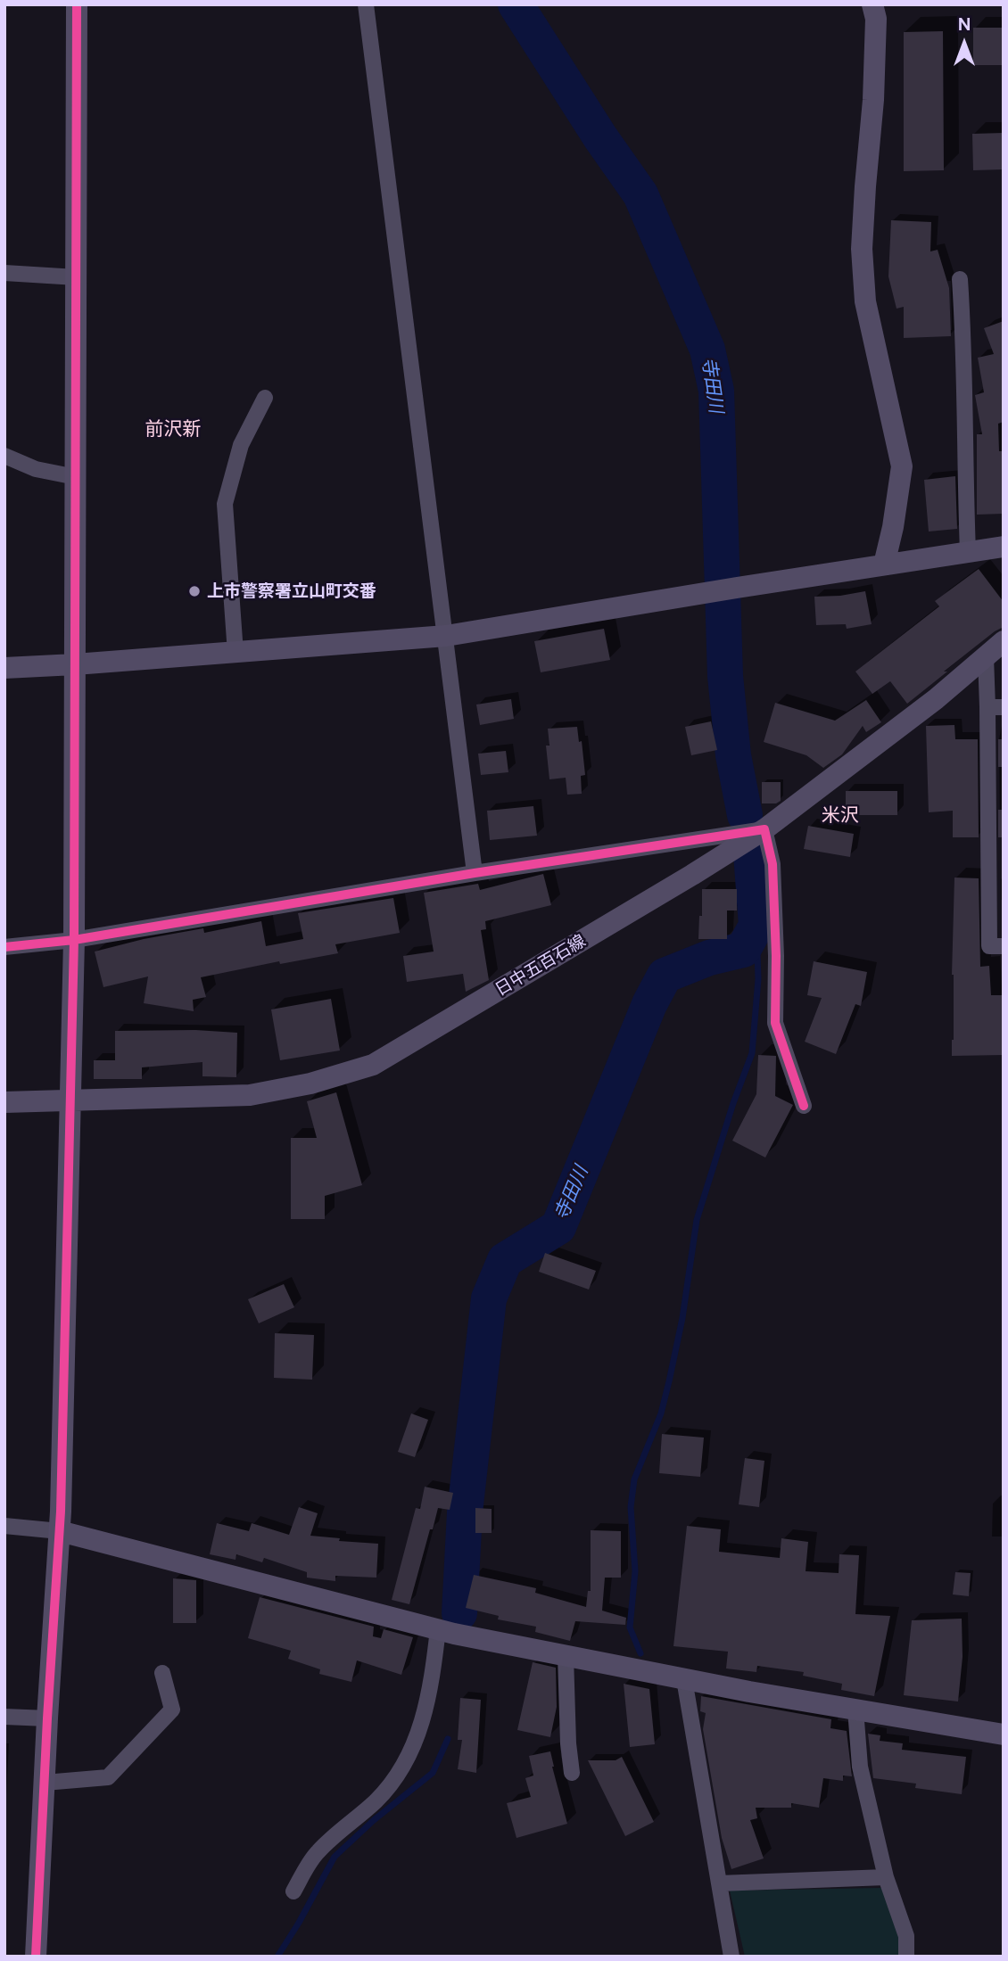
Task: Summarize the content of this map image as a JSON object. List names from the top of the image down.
{
  "streets": {
    "street": ["日中五百石線"]
  },
  "districts": ["前沢新", "米沢"],
  "water": ["寺田川"],
  "places": ["上市警察署立山町交番"],
  "north": "top"
}
